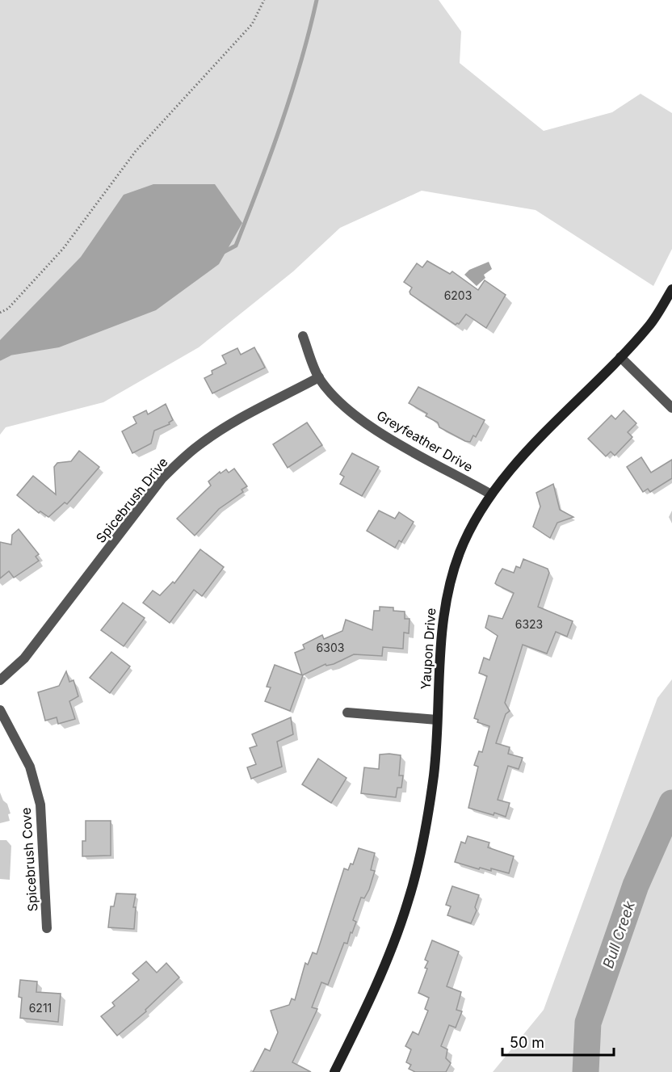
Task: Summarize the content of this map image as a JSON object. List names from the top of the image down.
{
  "streets": {
    "street": [
      "Greyfeather Drive",
      "Spicebrush Drive",
      "Yaupon Drive",
      "Spicebrush Cove"
    ]
  },
  "crossings": [
    ["Greyfeather Drive", "Spicebrush Drive"],
    ["Greyfeather Drive", "Yaupon Drive"]
  ],
  "water": ["Bull Creek"],
  "house_numbers": [
    "6203",
    "6323",
    "6303",
    "6211"
  ],
  "scale_bar": "50 m"
}
